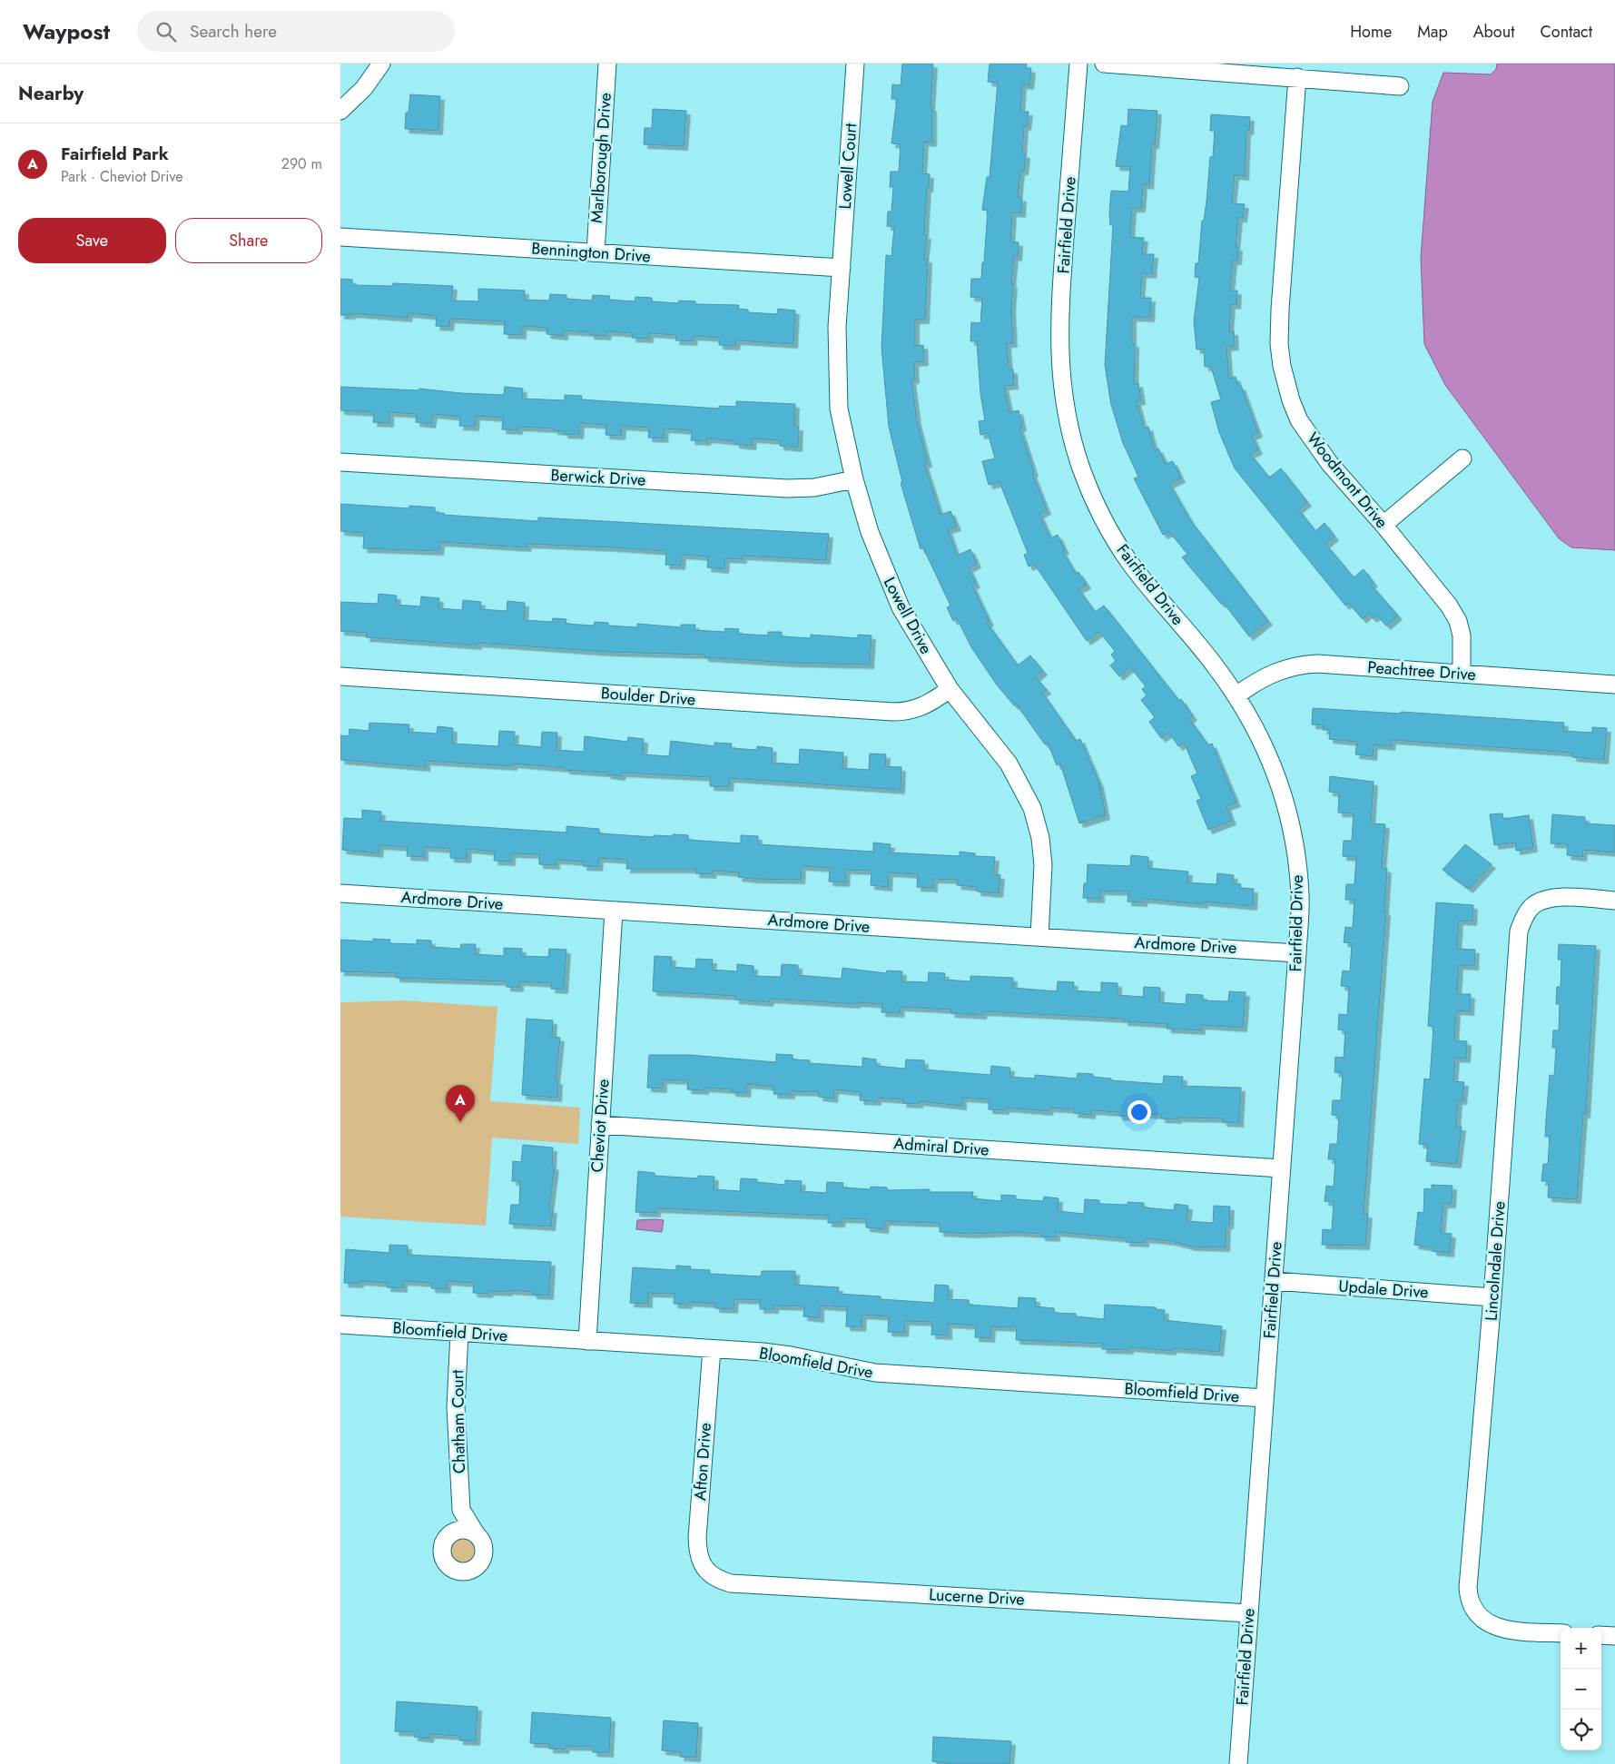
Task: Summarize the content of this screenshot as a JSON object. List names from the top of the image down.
{
  "streets": {
    "street": [
      "Marlborough Drive",
      "Lowell Court",
      "Fairfield Drive",
      "Bennington Drive",
      "Berwick Drive",
      "Woodmont Drive",
      "Lowell Drive",
      "Peachtree Drive",
      "Boulder Drive",
      "Ardmore Drive",
      "Cheviot Drive",
      "Admiral Drive",
      "Lincolndale Drive",
      "Updale Drive",
      "Bloomfield Drive",
      "Chatham Court",
      "Afton Drive",
      "Lucerne Drive"
    ]
  },
  "crossings": [
    ["Marlborough Drive", "Bennington Drive"],
    ["Lowell Court", "Bennington Drive"],
    ["Lowell Court", "Lowell Drive"],
    ["Fairfield Drive", "Peachtree Drive"],
    ["Fairfield Drive", "Ardmore Drive"],
    ["Fairfield Drive", "Admiral Drive"],
    ["Fairfield Drive", "Updale Drive"],
    ["Fairfield Drive", "Bloomfield Drive"],
    ["Fairfield Drive", "Lucerne Drive"],
    ["Bennington Drive", "Lowell Drive"],
    ["Berwick Drive", "Lowell Drive"],
    ["Woodmont Drive", "Peachtree Drive"],
    ["Lowell Drive", "Boulder Drive"],
    ["Lowell Drive", "Ardmore Drive"],
    ["Ardmore Drive", "Cheviot Drive"],
    ["Cheviot Drive", "Admiral Drive"],
    ["Cheviot Drive", "Bloomfield Drive"],
    ["Lincolndale Drive", "Updale Drive"],
    ["Bloomfield Drive", "Chatham Court"],
    ["Bloomfield Drive", "Afton Drive"],
    ["Afton Drive", "Lucerne Drive"]
  ],
  "page": {
    "header": "Waypost",
    "search": "Search here",
    "nav": [
      "Home",
      "Map",
      "About",
      "Contact"
    ],
    "heading": "Nearby",
    "list": [
      {
        "mark": "A",
        "name": "Fairfield Park",
        "note": "Park · Cheviot Drive",
        "value": "290 m"
      }
    ],
    "buttons": ["Save", "Share"],
    "pins": "A",
    "map_buttons": ["+", "−"]
  }
}
